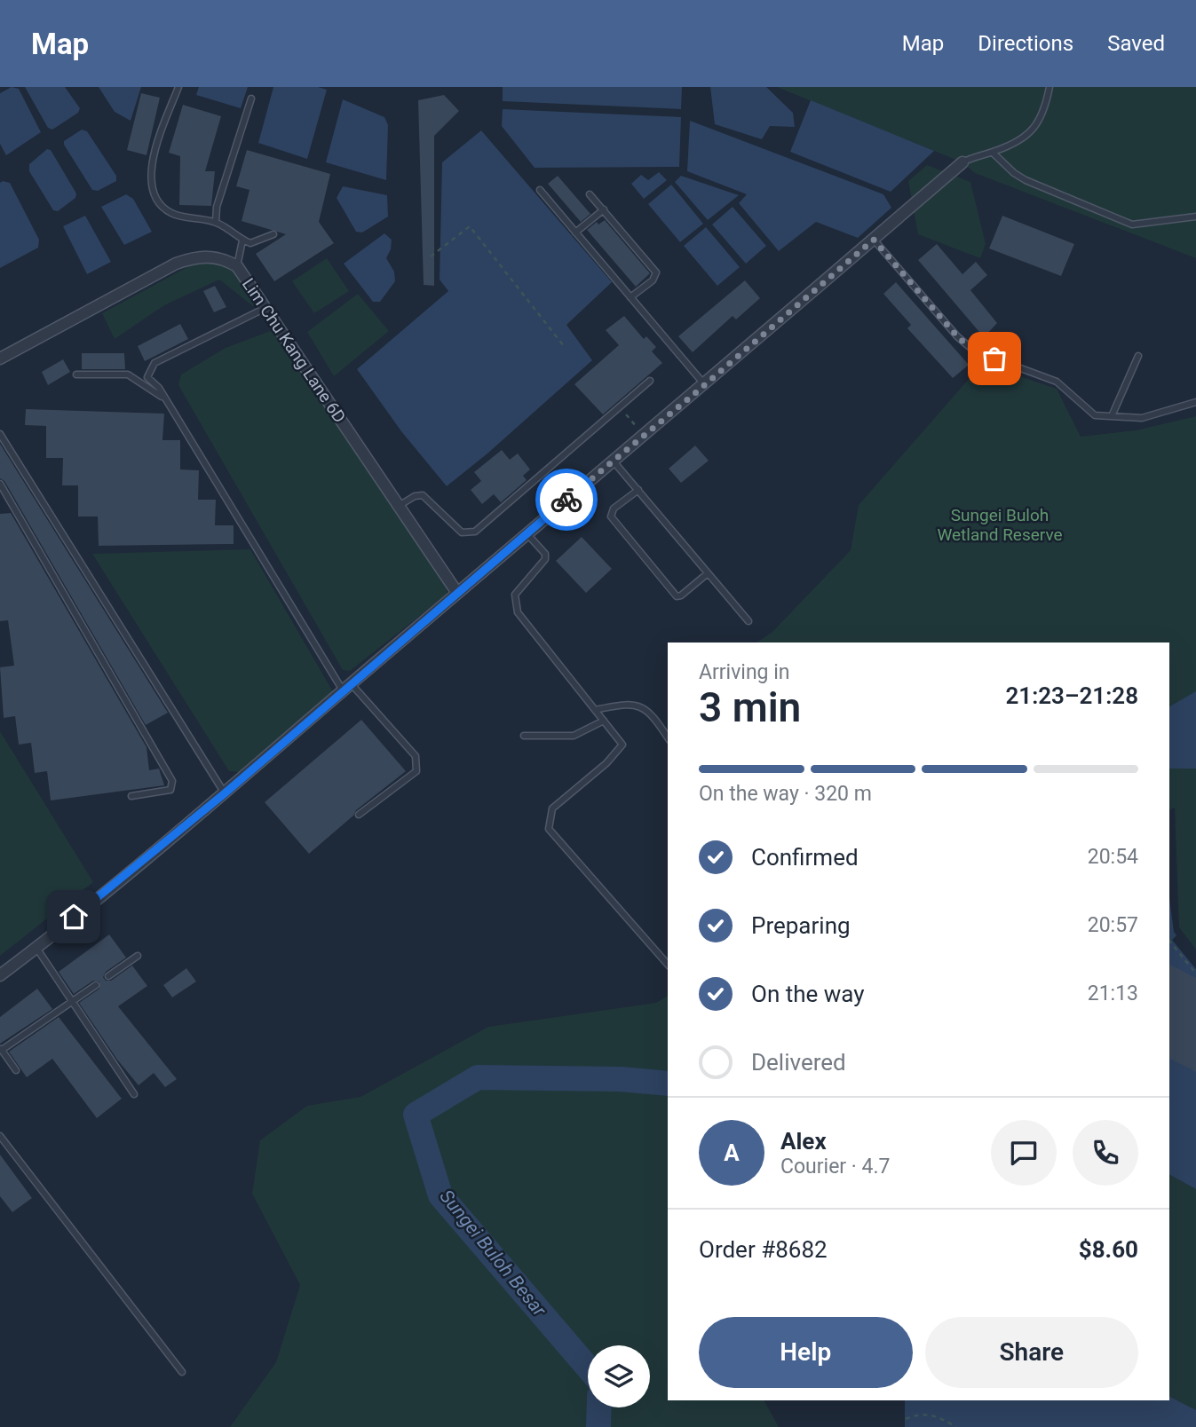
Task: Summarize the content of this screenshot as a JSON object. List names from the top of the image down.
{
  "streets": {
    "street": ["Lim Chu Kang Lane 6D"]
  },
  "water": ["Sungei Buloh Besar"],
  "parks": ["Sungei Buloh Wetland Reserve"],
  "page": {
    "header": "Map",
    "nav": ["Map", "Directions", "Saved"],
    "heading": ["3 min", "Arriving in", "21:23–21:28"],
    "panel": [
      "Alex",
      "Courier · 4.7",
      "Order #8682",
      "$8.60"
    ],
    "bar": "On the way · 320 m",
    "list": [
      ["Confirmed", "20:54"],
      ["Preparing", "20:57"],
      ["On the way", "21:13"],
      "Delivered"
    ],
    "round": "A",
    "buttons": ["Help", "Share"]
  }
}
